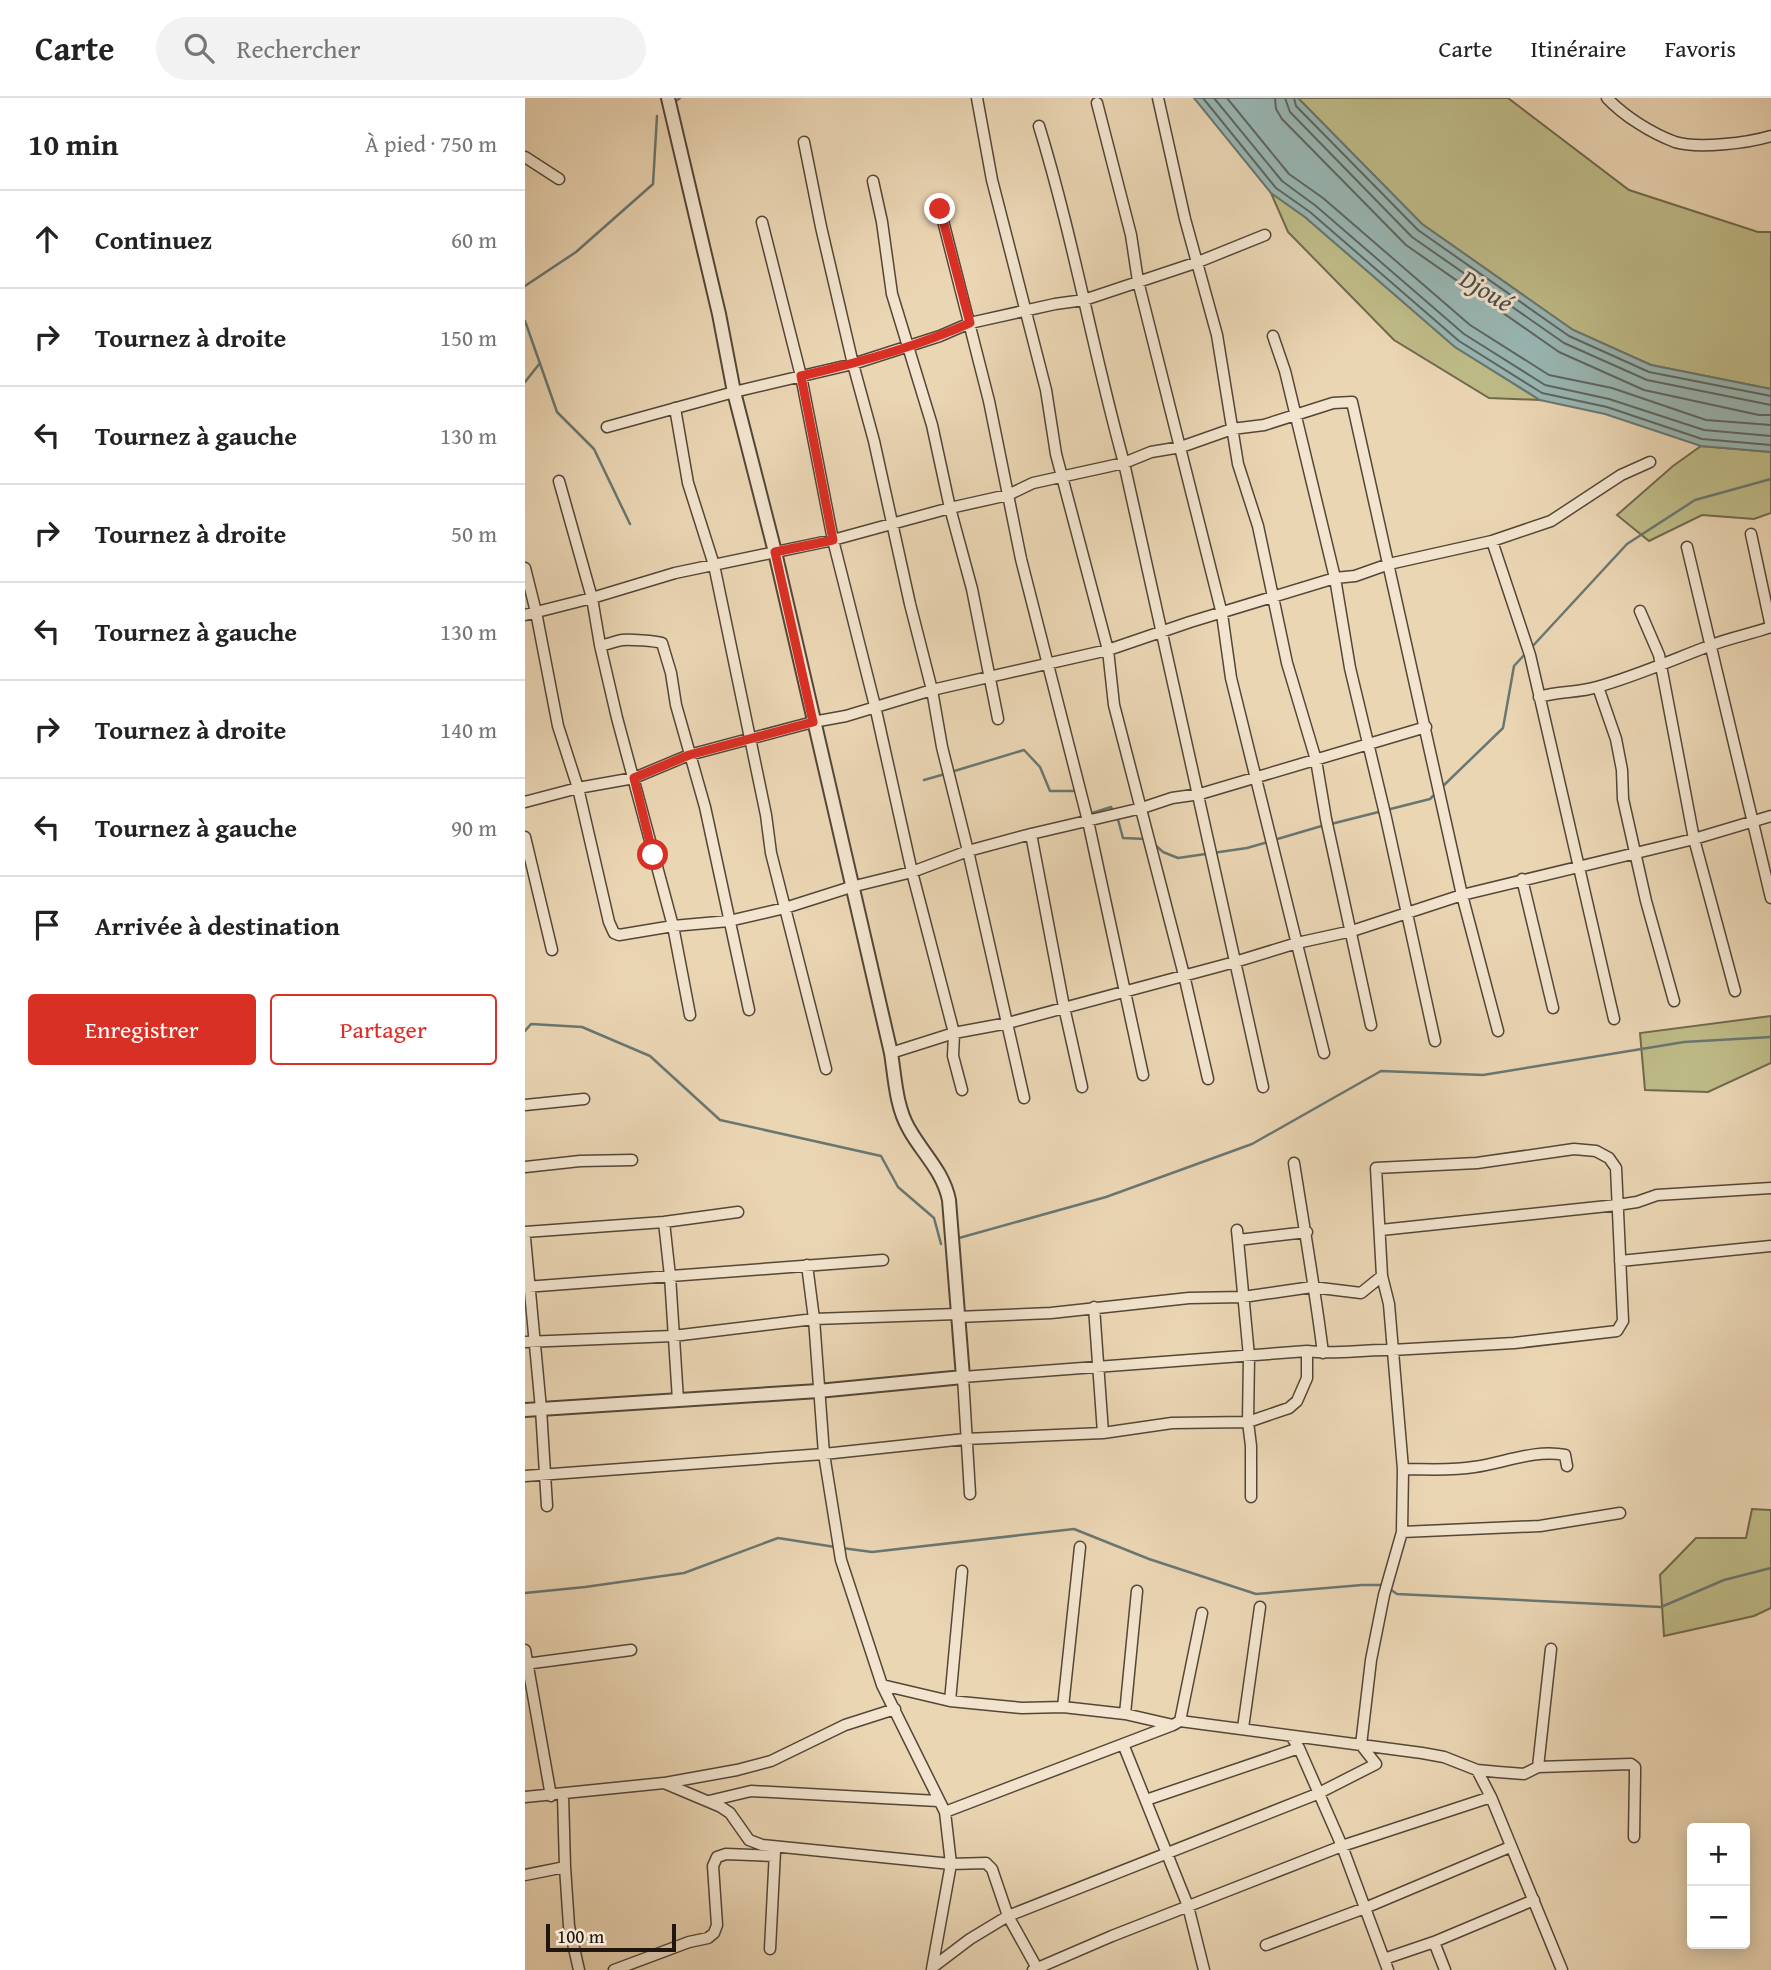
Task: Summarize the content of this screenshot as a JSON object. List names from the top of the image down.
{
  "water": ["Djoué"],
  "scale_bar": "100 m",
  "page": {
    "header": "Carte",
    "search": "Rechercher",
    "nav": ["Carte", "Itinéraire", "Favoris"],
    "heading": ["10 min", "À pied · 750 m"],
    "list": [
      ["Continuez", "60 m"],
      ["Tournez à droite", "150 m"],
      ["Tournez à gauche", "130 m"],
      ["Tournez à droite", "50 m"],
      ["Tournez à gauche", "130 m"],
      ["Tournez à droite", "140 m"],
      ["Tournez à gauche", "90 m"],
      "Arrivée à destination"
    ],
    "buttons": ["Enregistrer", "Partager"],
    "map_buttons": ["+", "−"],
    "scale": "100 m"
  }
}
